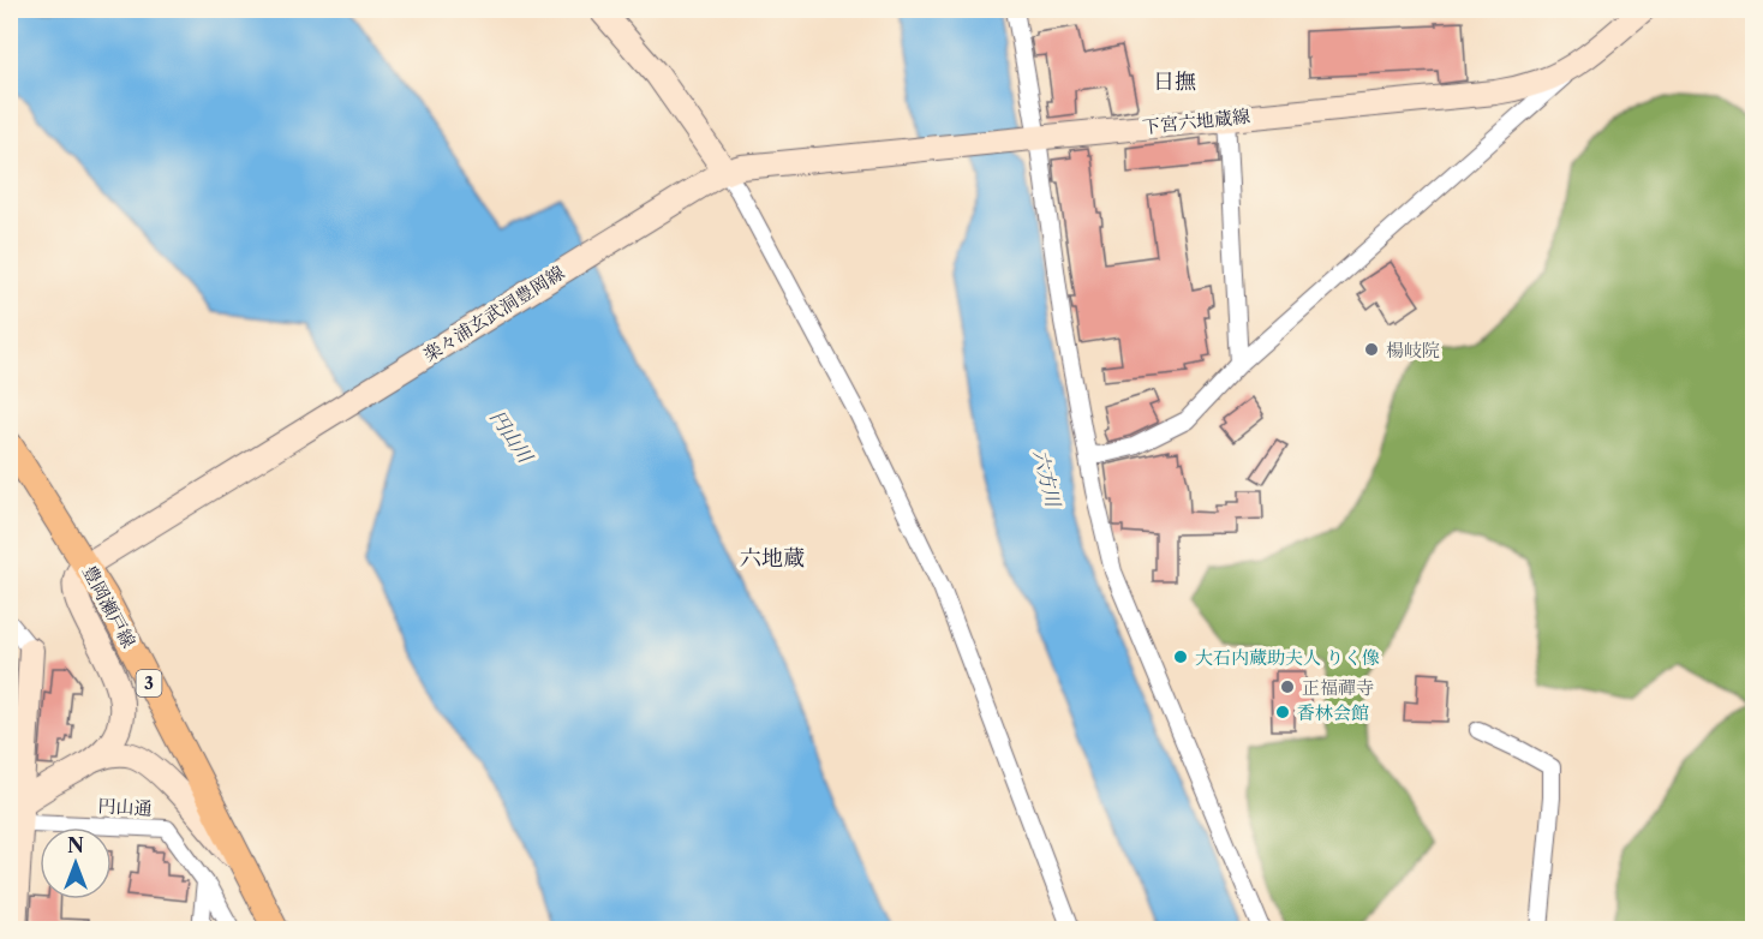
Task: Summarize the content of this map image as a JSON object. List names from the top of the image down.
{
  "streets": {
    "main road": [
      "下宮六地蔵線",
      "楽々浦玄武洞豊岡線",
      "豊岡瀬戸線",
      "3"
    ],
    "street": ["円山通"]
  },
  "crossings": [
    ["下宮六地蔵線", "楽々浦玄武洞豊岡線"],
    ["楽々浦玄武洞豊岡線", "豊岡瀬戸線"]
  ],
  "districts": ["日撫", "六地蔵"],
  "water": ["円山川", "六方川"],
  "places": [
    "楊岐院",
    "大石内蔵助夫人 りく像",
    "正福禪寺",
    "香林会館"
  ],
  "north": "top"
}
